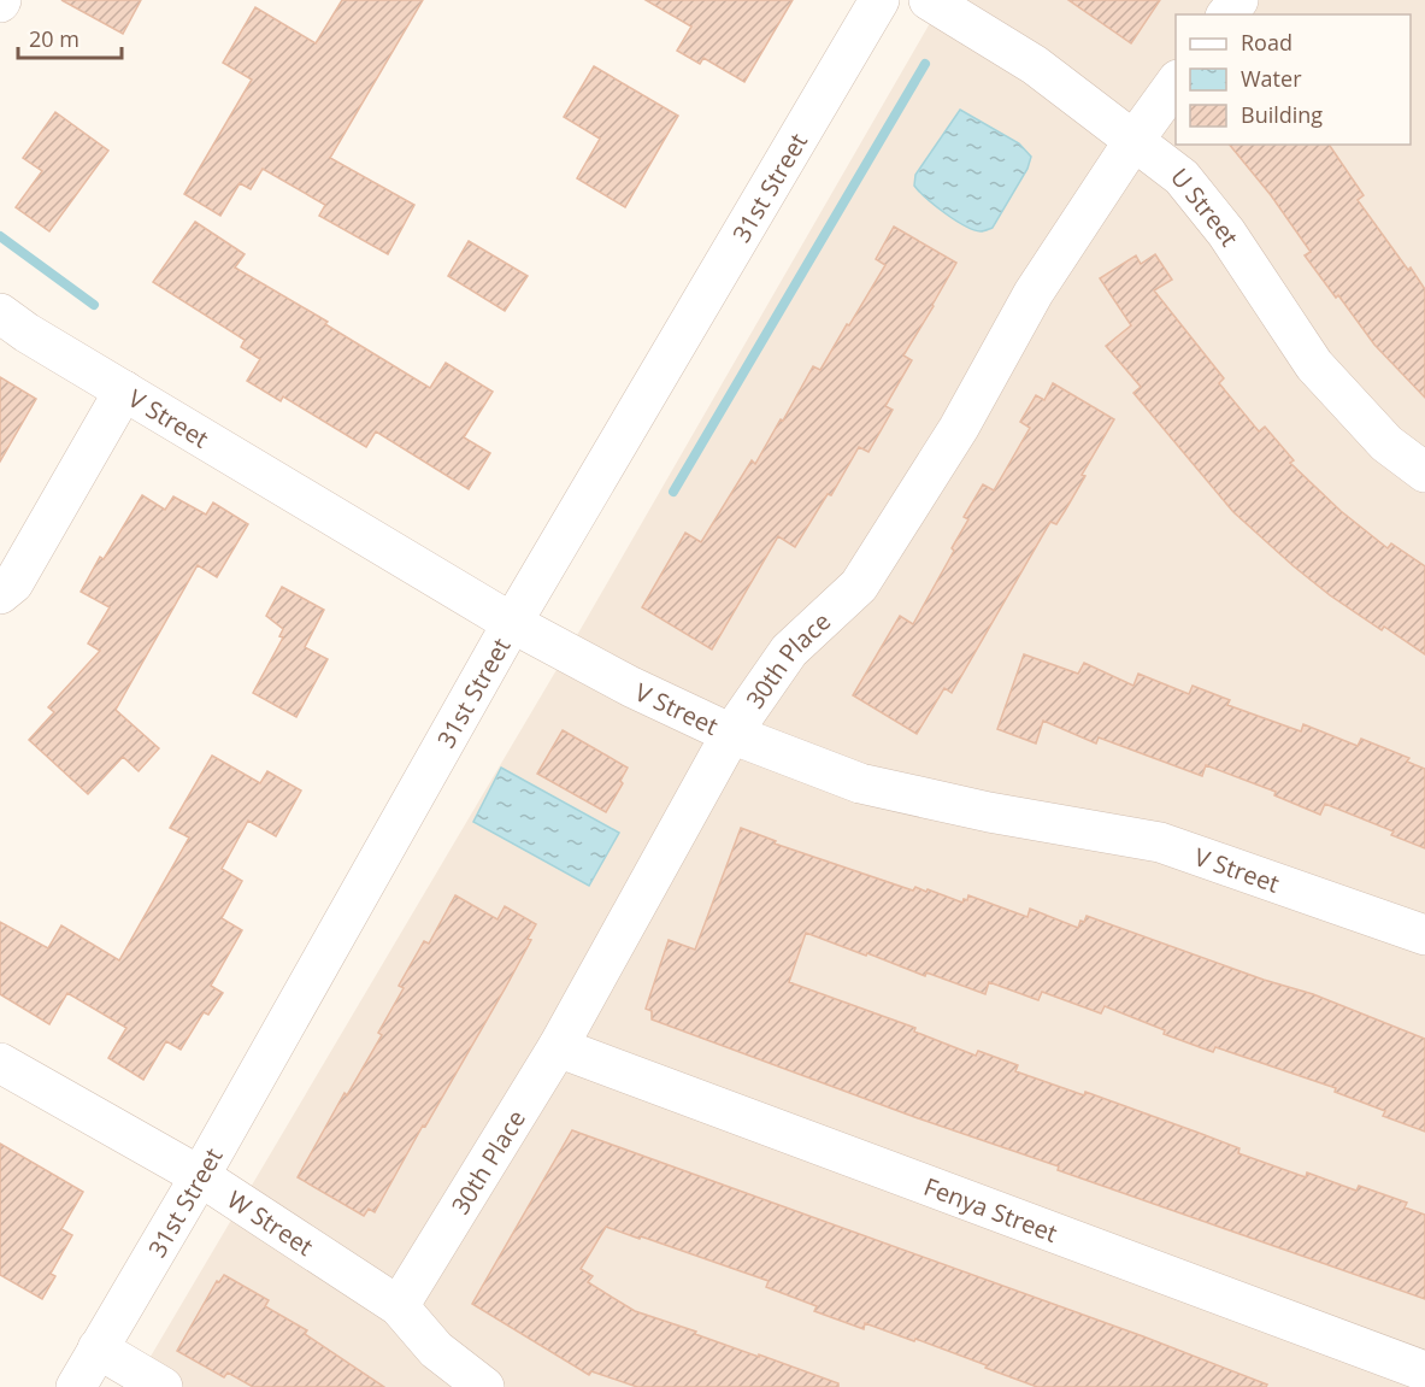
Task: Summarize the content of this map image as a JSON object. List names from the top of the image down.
{
  "streets": {
    "street": [
      "31st Street",
      "U Street",
      "V Street",
      "30th Place",
      "Fenya Street",
      "W Street"
    ]
  },
  "crossings": [
    ["31st Street", "V Street"],
    ["31st Street", "W Street"],
    ["U Street", "30th Place"],
    ["V Street", "30th Place"],
    ["30th Place", "Fenya Street"],
    ["30th Place", "W Street"]
  ],
  "legend": ["Road", "Water", "Building"],
  "scale_bar": "20 m"
}
